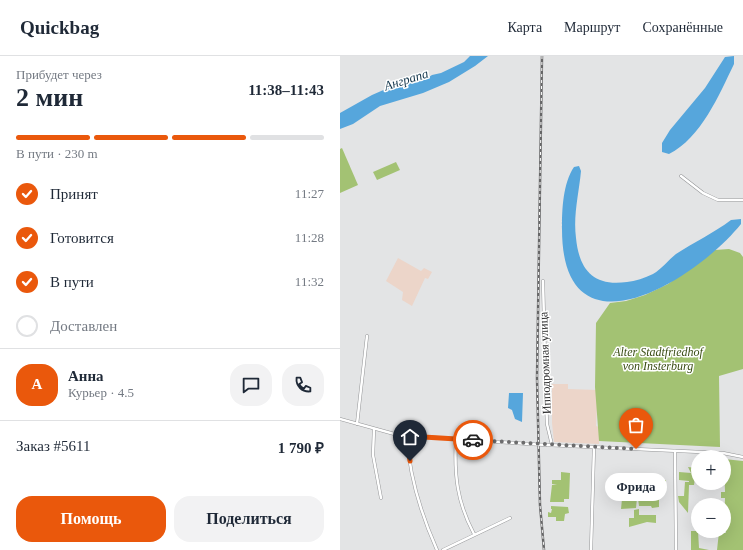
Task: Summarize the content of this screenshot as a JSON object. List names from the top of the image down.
{
  "streets": {
    "street": ["Ипподромная улица"]
  },
  "water": ["Анграпа"],
  "parks": ["Alter Stadtfriedhof von Insterburg"],
  "places": ["Фрида"],
  "page": {
    "header": "Quickbag",
    "nav": ["Карта", "Маршрут", "Сохранённые"],
    "heading": ["2 мин", "Прибудет через", "11:38–11:43"],
    "panel": [
      "Анна",
      "Курьер · 4.5",
      "Заказ #5611",
      "1 790 ₽"
    ],
    "bar": "В пути · 230 m",
    "list": [
      ["Принят", "11:27"],
      ["Готовится", "11:28"],
      ["В пути", "11:32"],
      "Доставлен"
    ],
    "round": "А",
    "map_buttons": ["+", "−"],
    "bubble": "Фрида",
    "buttons": ["Помощь", "Поделиться"]
  }
}
